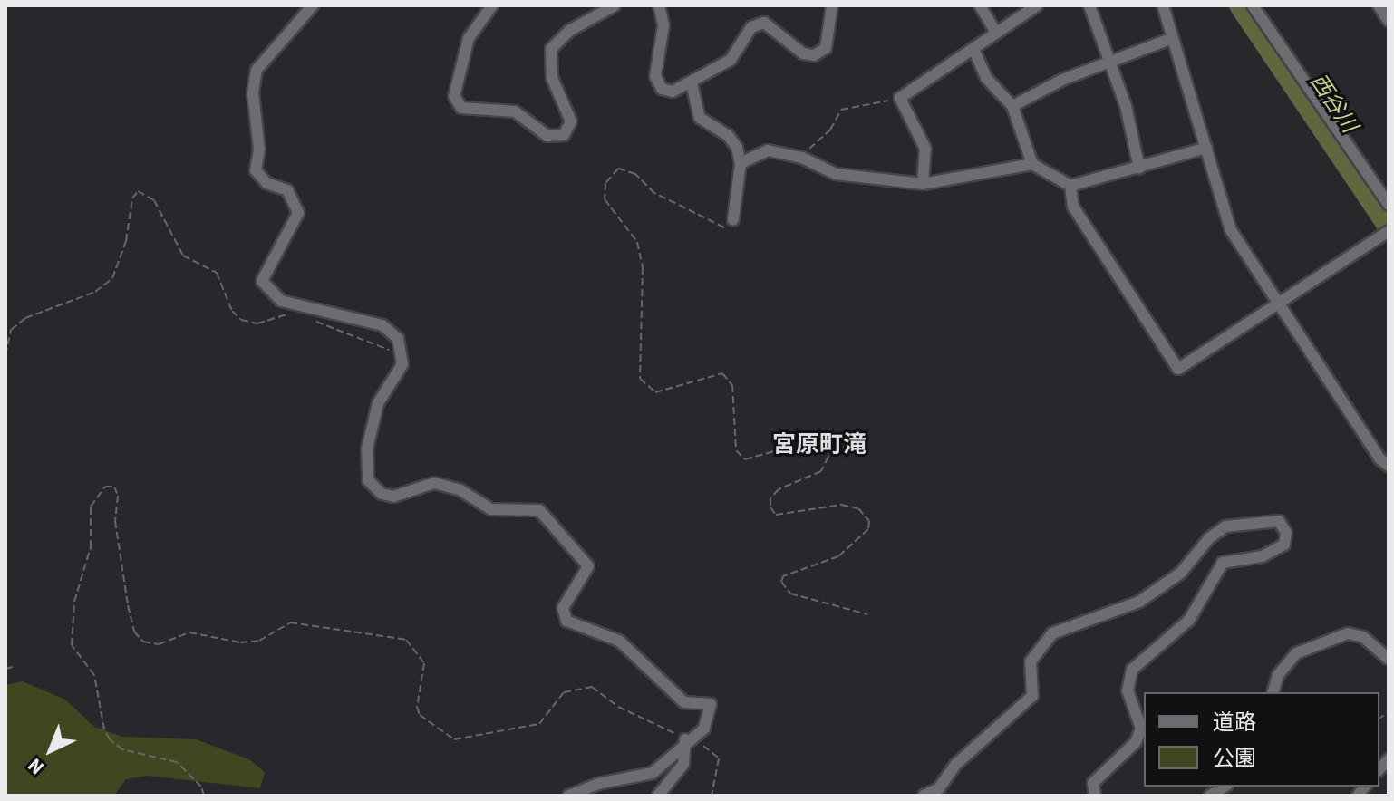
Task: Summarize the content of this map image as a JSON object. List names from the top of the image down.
{
  "districts": ["宮原町滝"],
  "water": ["西谷川"],
  "legend": ["道路", "公園"],
  "north": "bottom left"
}
